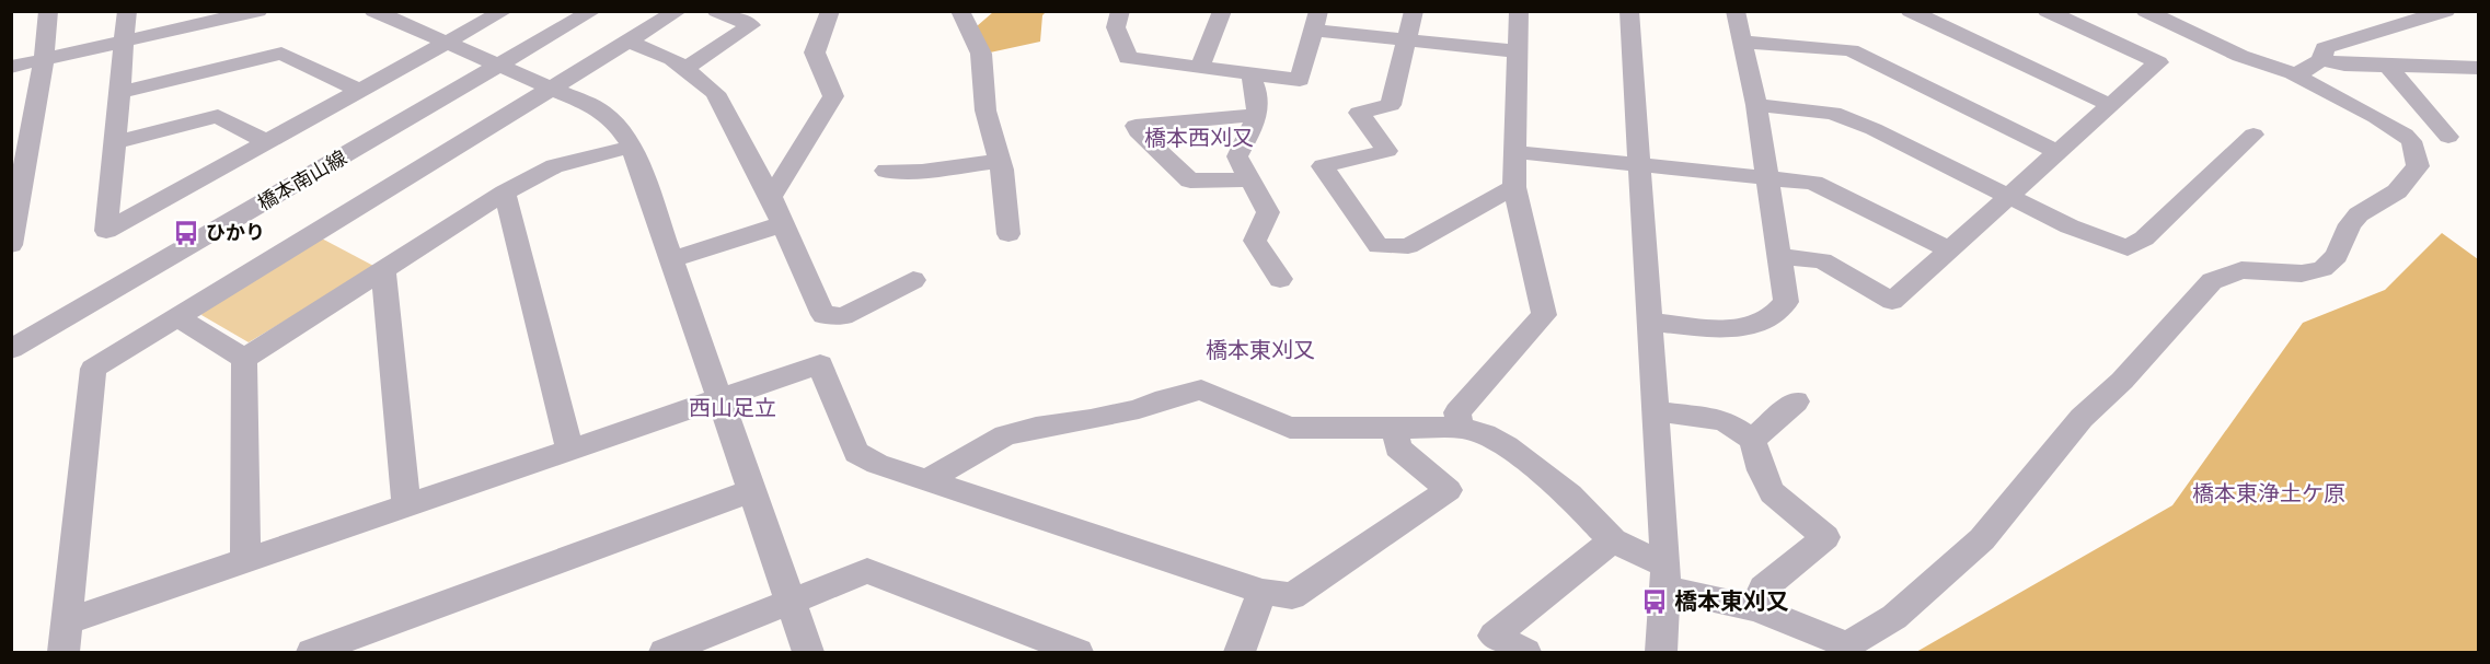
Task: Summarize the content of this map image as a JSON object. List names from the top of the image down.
{
  "streets": {
    "street": ["橋本南山線"]
  },
  "districts": [
    "橋本西刈又",
    "橋本東刈又",
    "西山足立",
    "橋本東浄土ケ原"
  ],
  "places": {
    "bus stop": ["ひかり", "橋本東刈又"]
  }
}
